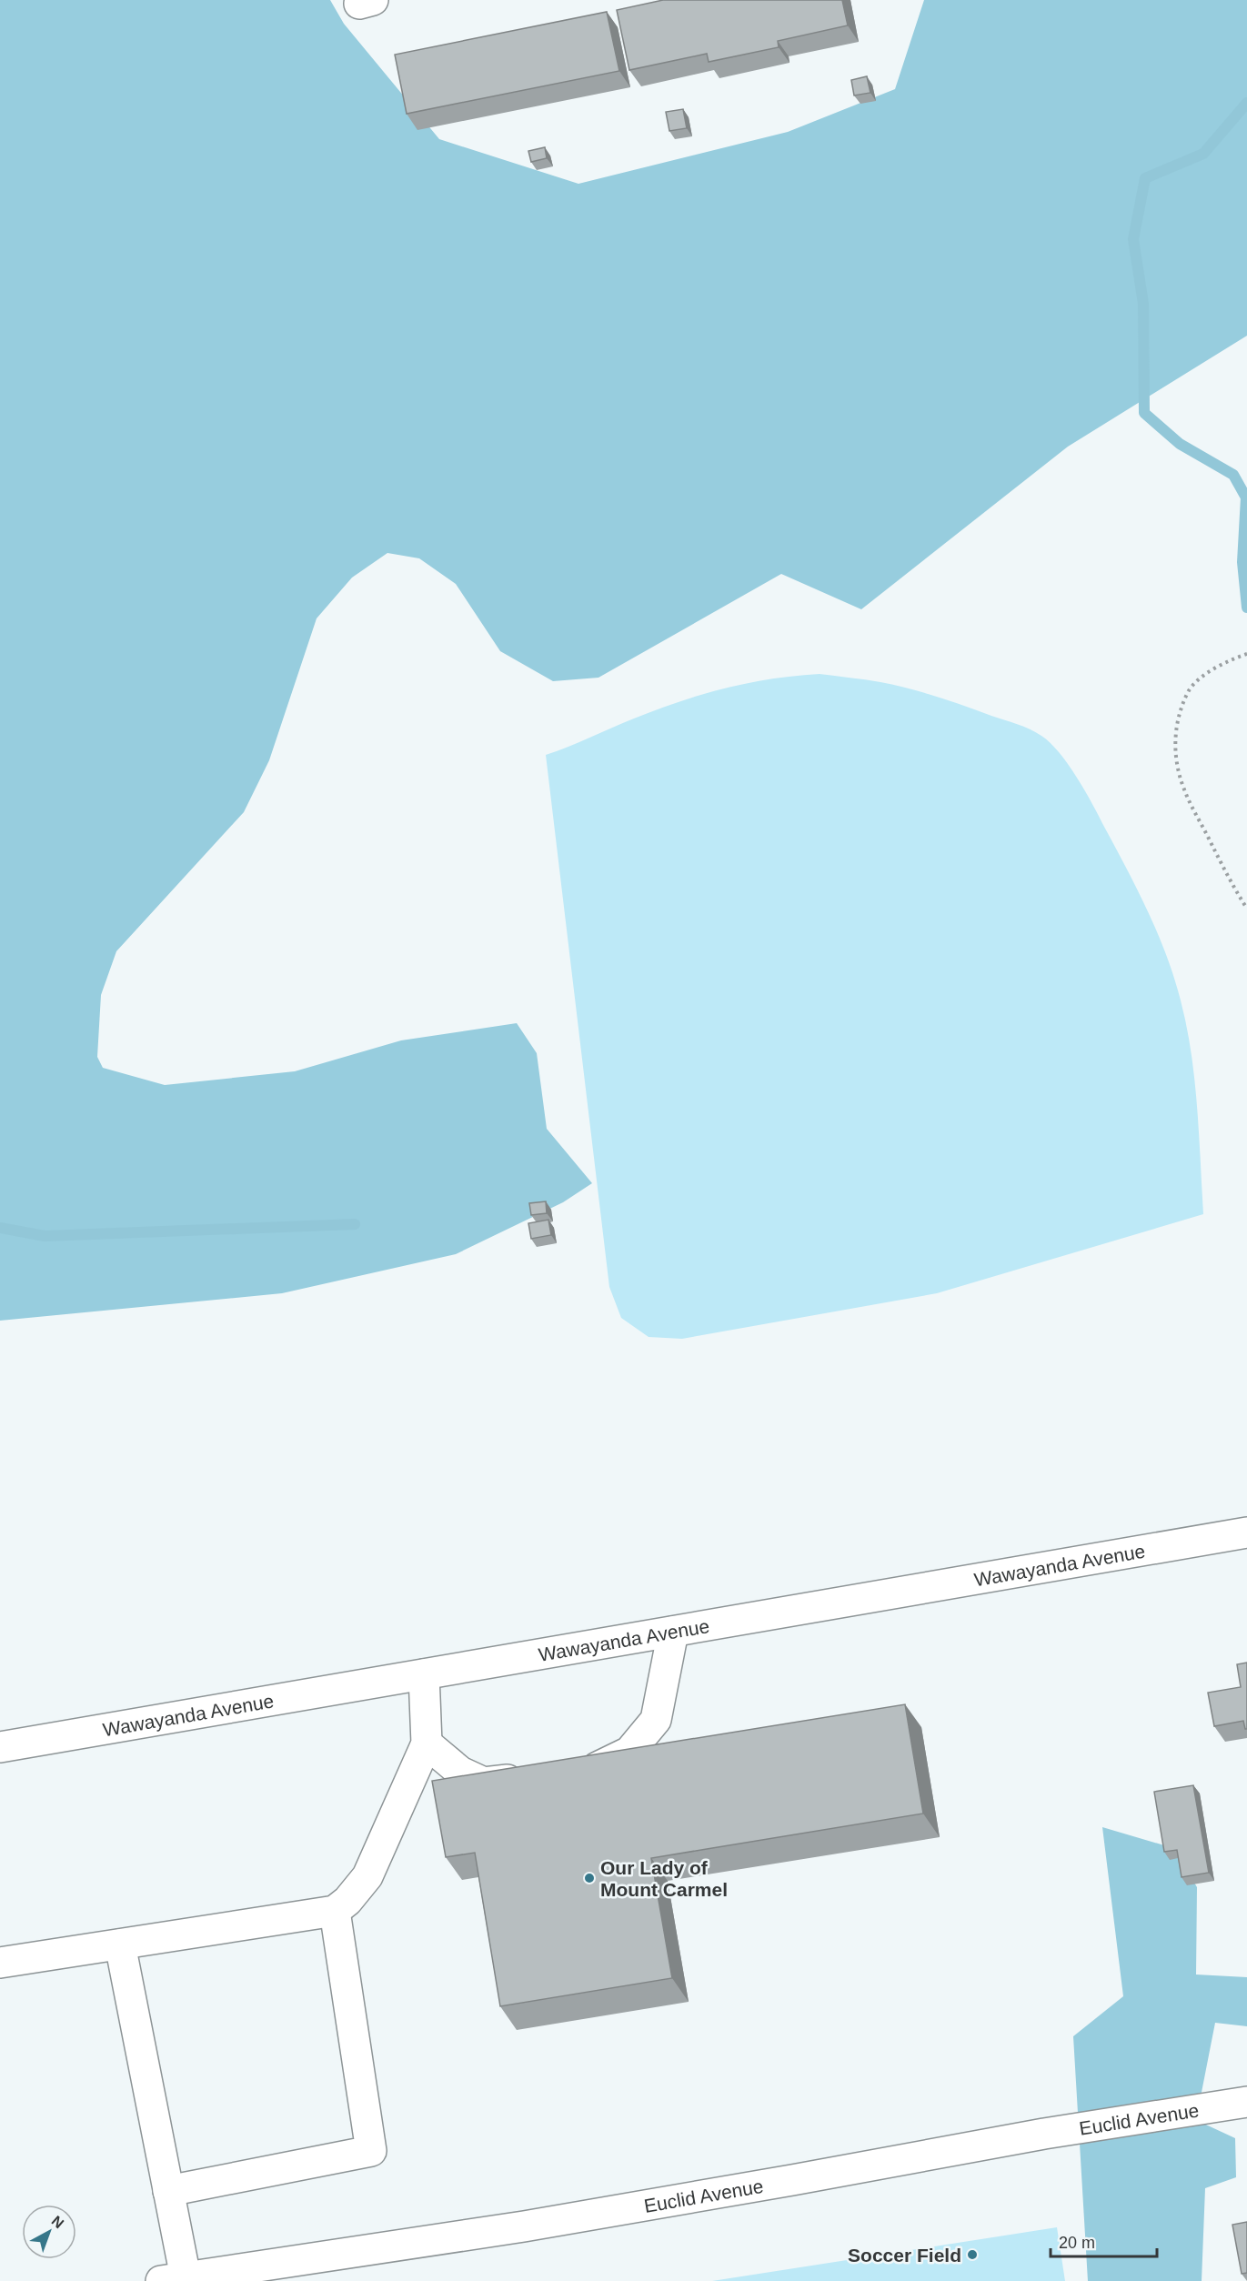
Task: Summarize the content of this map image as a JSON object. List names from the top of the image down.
{
  "streets": {
    "street": ["Wawayanda Avenue", "Euclid Avenue"]
  },
  "places": ["Our Lady of Mount Carmel", "Soccer Field"],
  "scale_bar": "20 m",
  "north": "top right"
}
